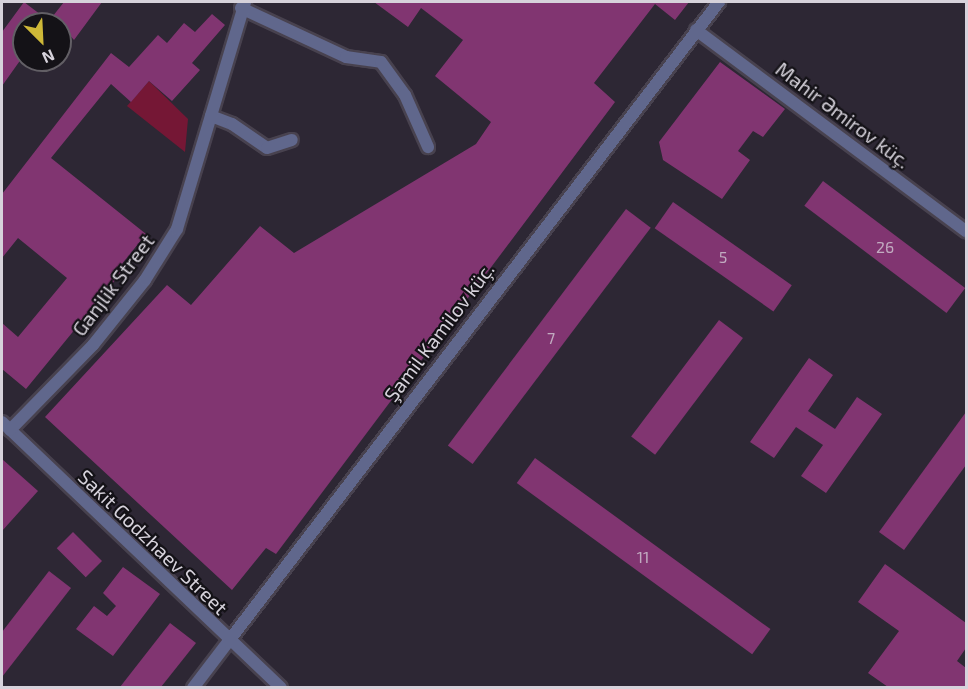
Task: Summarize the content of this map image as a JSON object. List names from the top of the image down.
{
  "streets": {
    "street": [
      "Mahir Əmirov küç.",
      "Ganjlik Street",
      "Şamil Kamilov küç.",
      "Sakit Godzhaev Street"
    ]
  },
  "crossings": [
    ["Mahir Əmirov küç.", "Şamil Kamilov küç."],
    ["Ganjlik Street", "Sakit Godzhaev Street"],
    ["Şamil Kamilov küç.", "Sakit Godzhaev Street"]
  ],
  "house_numbers": [
    "26",
    "5",
    "7",
    "11"
  ],
  "north": "bottom right"
}
